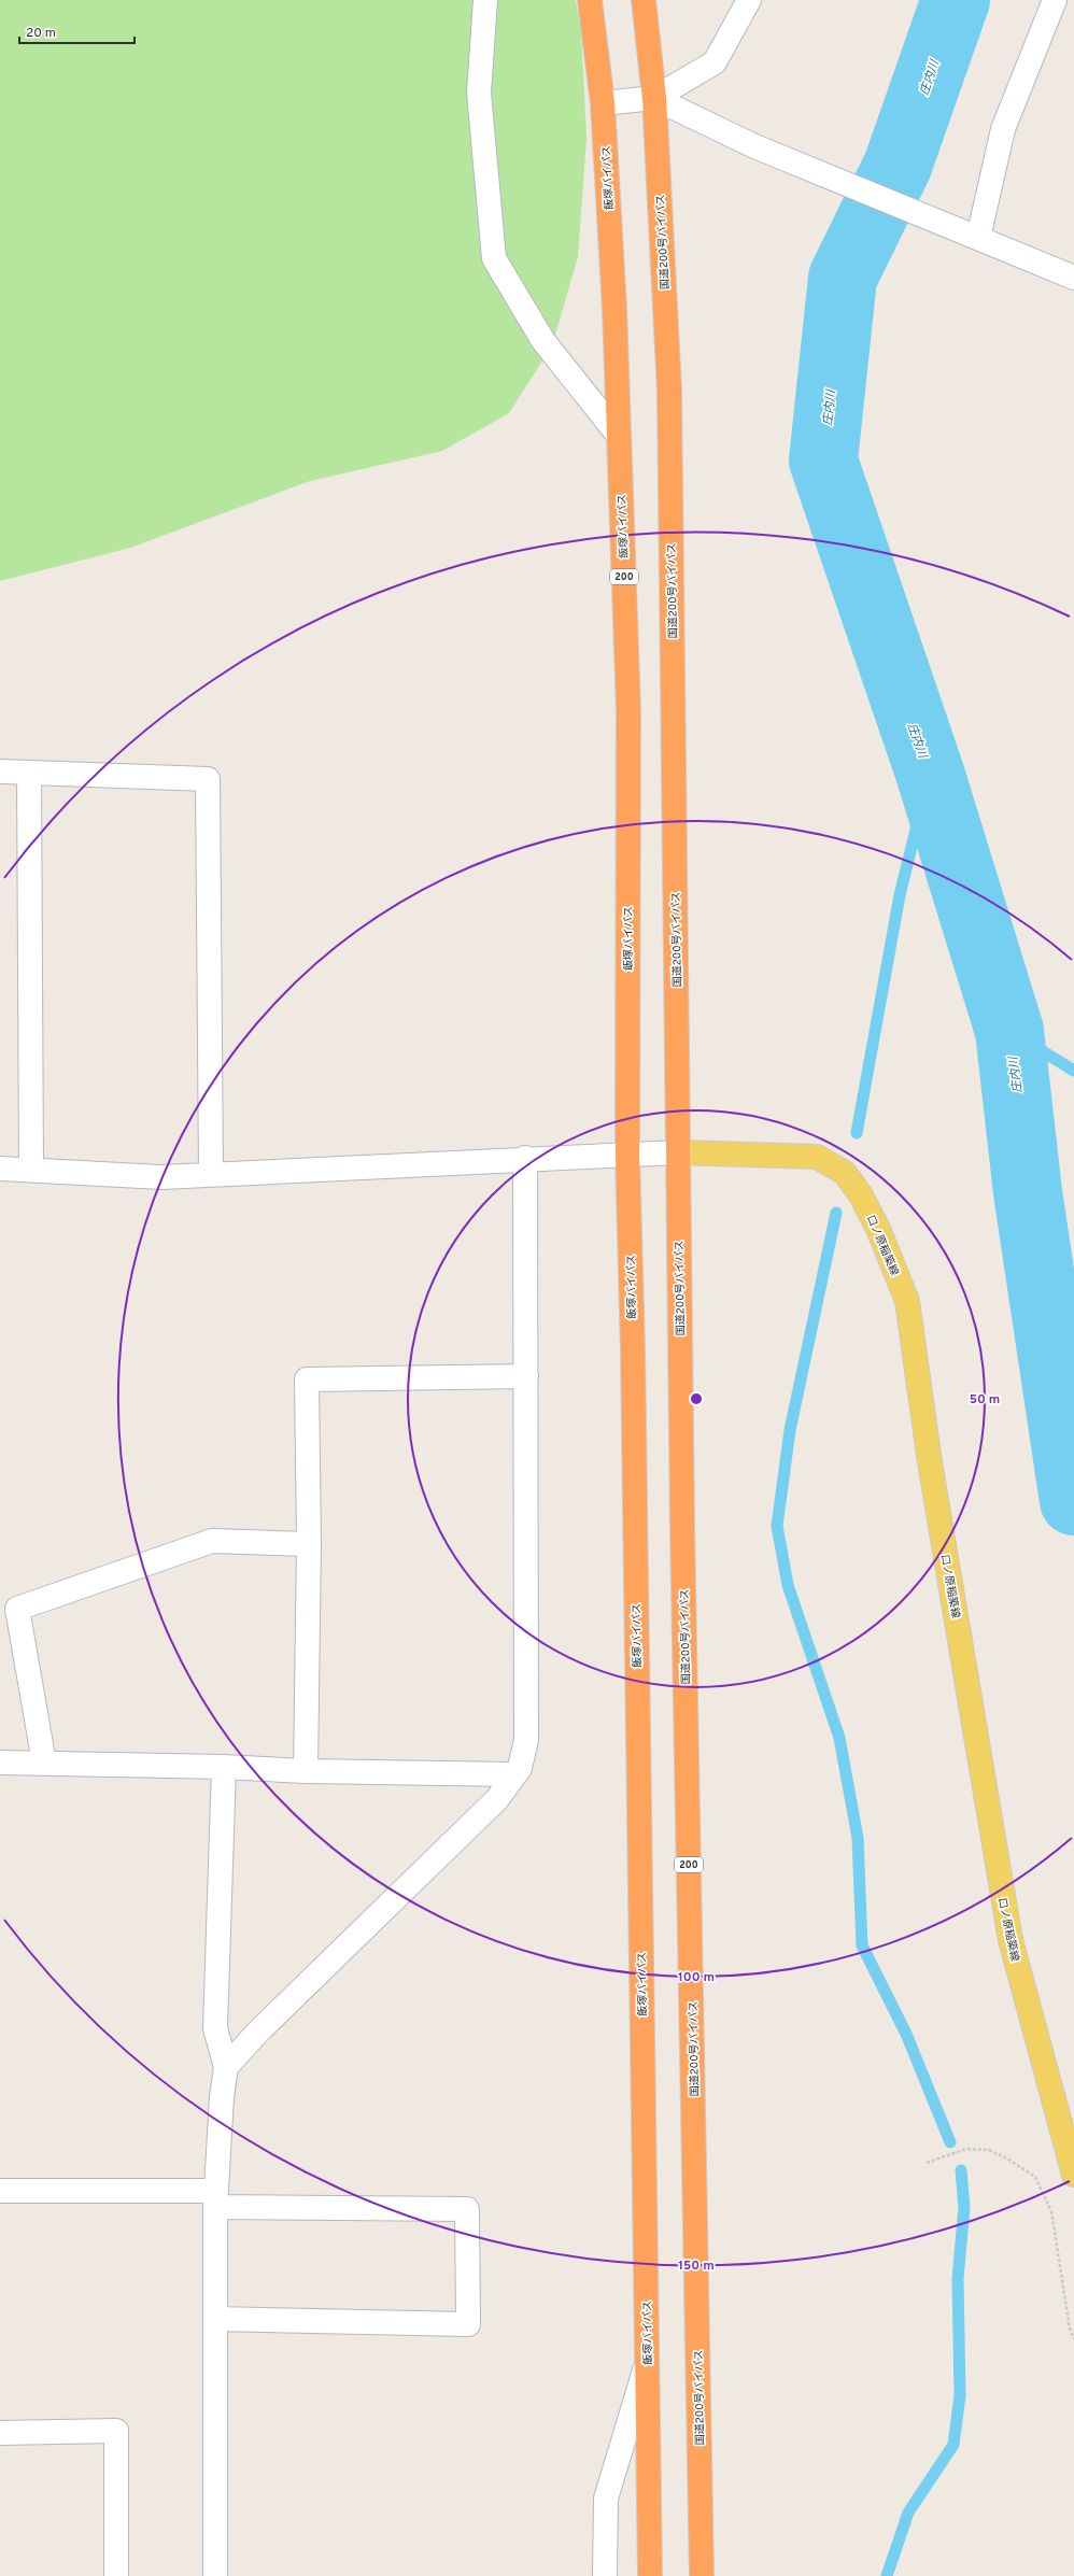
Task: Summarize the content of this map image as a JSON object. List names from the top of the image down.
{
  "streets": {
    "highway": ["飯塚バイパス", "国道200号バイパス", "200"],
    "main road": ["口ノ原稲築線"]
  },
  "crossings": [
    ["国道200号バイパス", "口ノ原稲築線"]
  ],
  "water": ["庄内川"],
  "scale_bar": "20 m",
  "rings": ["50 m", "100 m", "150 m"]
}
